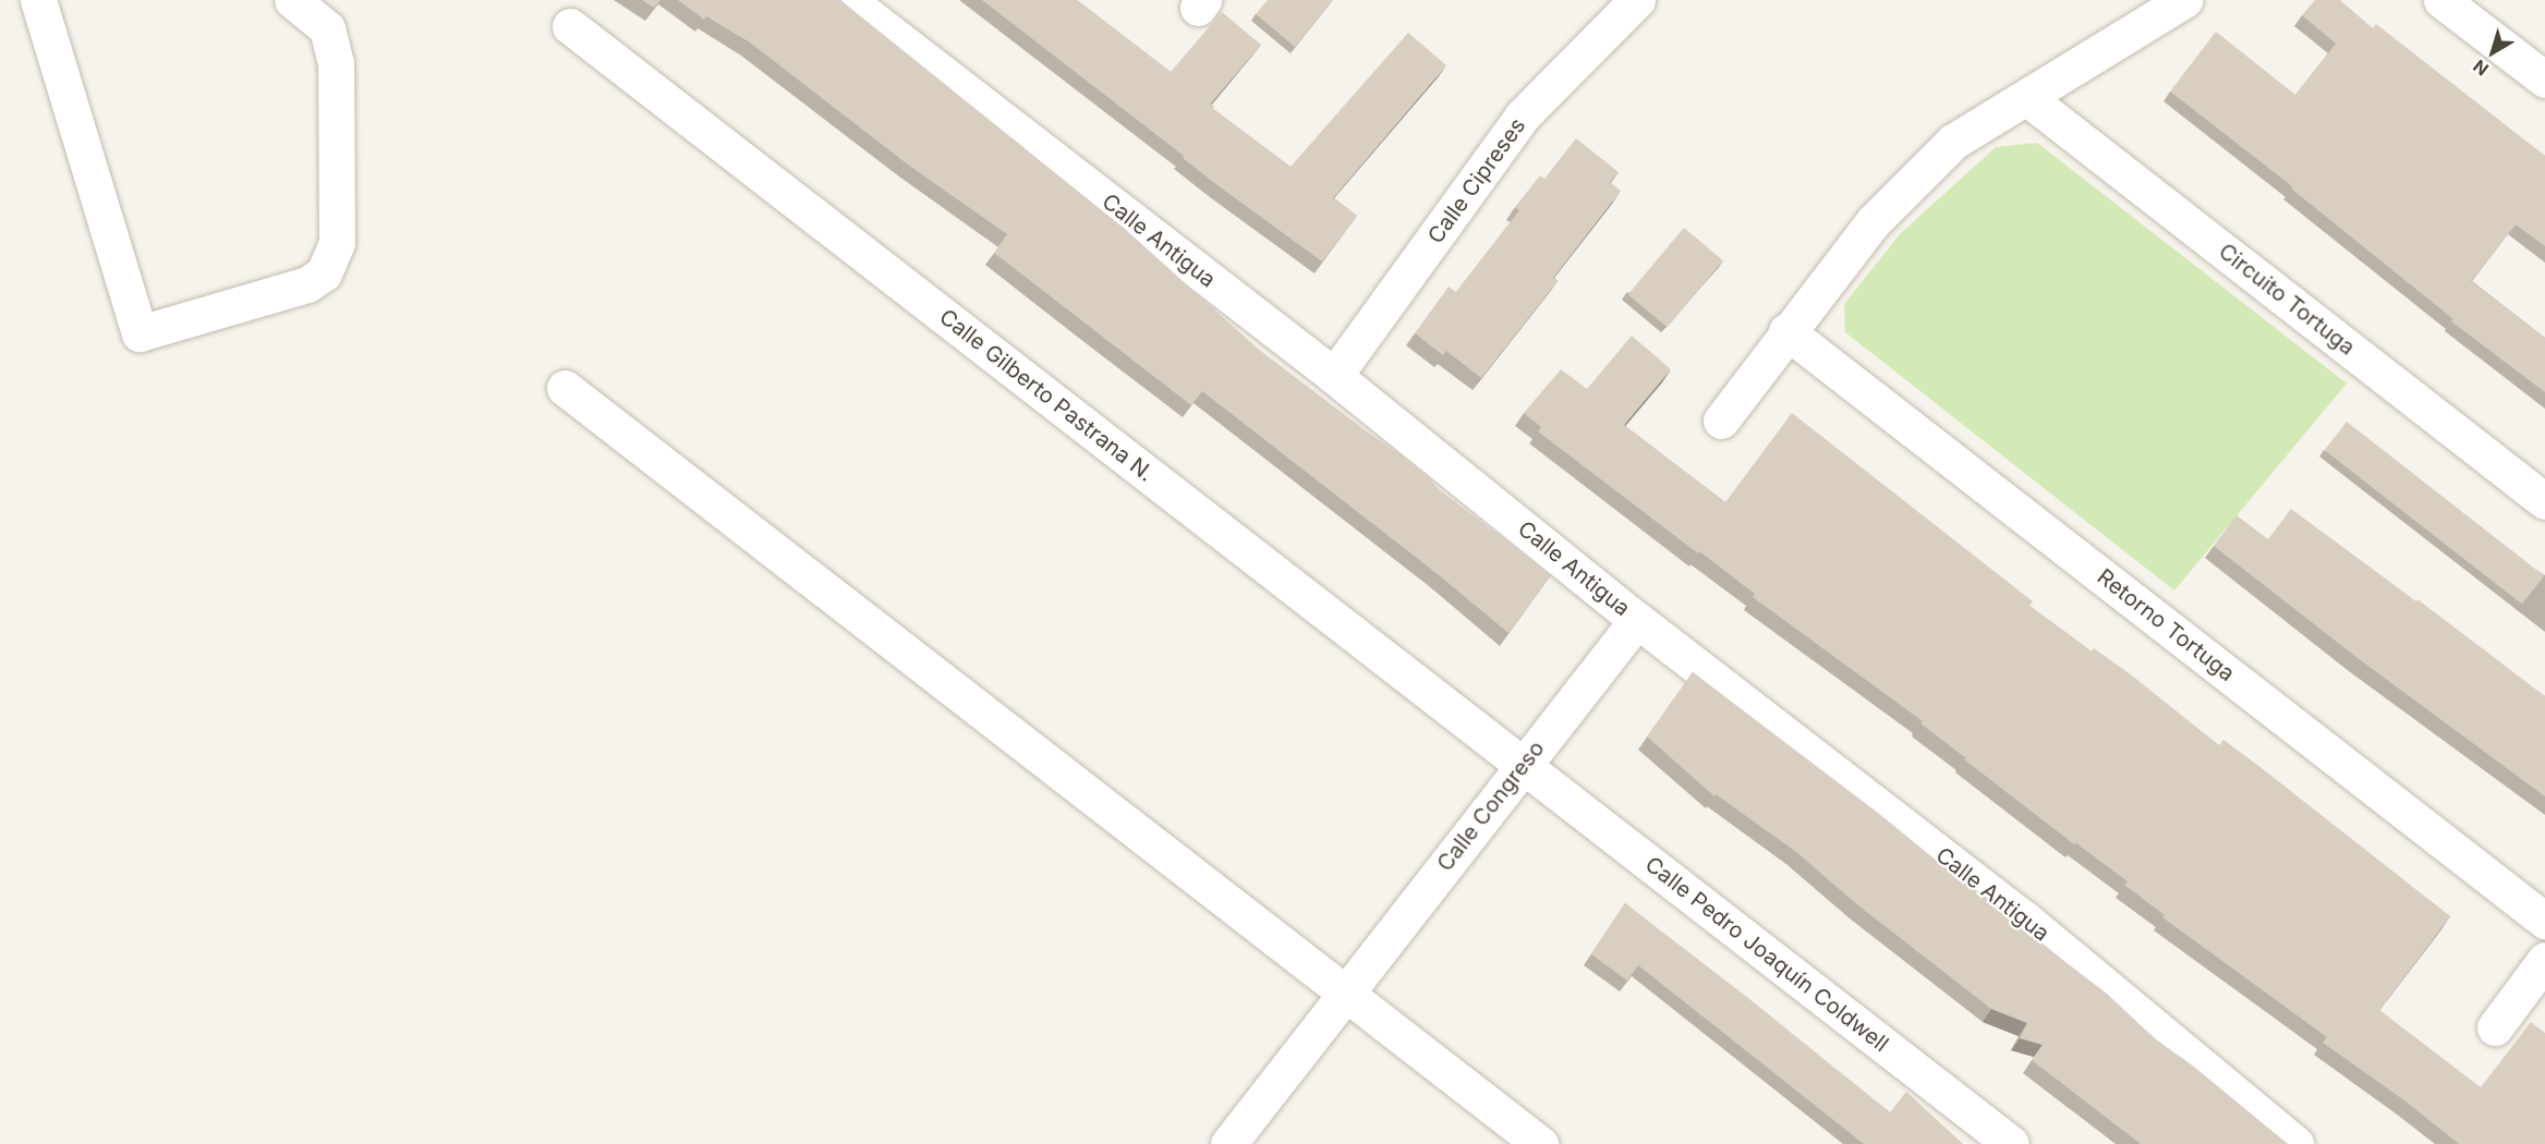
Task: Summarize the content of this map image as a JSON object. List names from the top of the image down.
{
  "streets": {
    "street": [
      "Calle Cipreses",
      "Calle Antigua",
      "Circuito Tortuga",
      "Calle Gilberto Pastrana N.",
      "Retorno Tortuga",
      "Calle Congreso",
      "Calle Pedro Joaquín Coldwell"
    ]
  },
  "crossings": [
    ["Calle Cipreses", "Calle Antigua"],
    ["Calle Antigua", "Calle Congreso"],
    ["Calle Gilberto Pastrana N.", "Calle Congreso"],
    ["Calle Gilberto Pastrana N.", "Calle Pedro Joaquín Coldwell"],
    ["Calle Congreso", "Calle Pedro Joaquín Coldwell"]
  ],
  "north": "bottom left"
}
